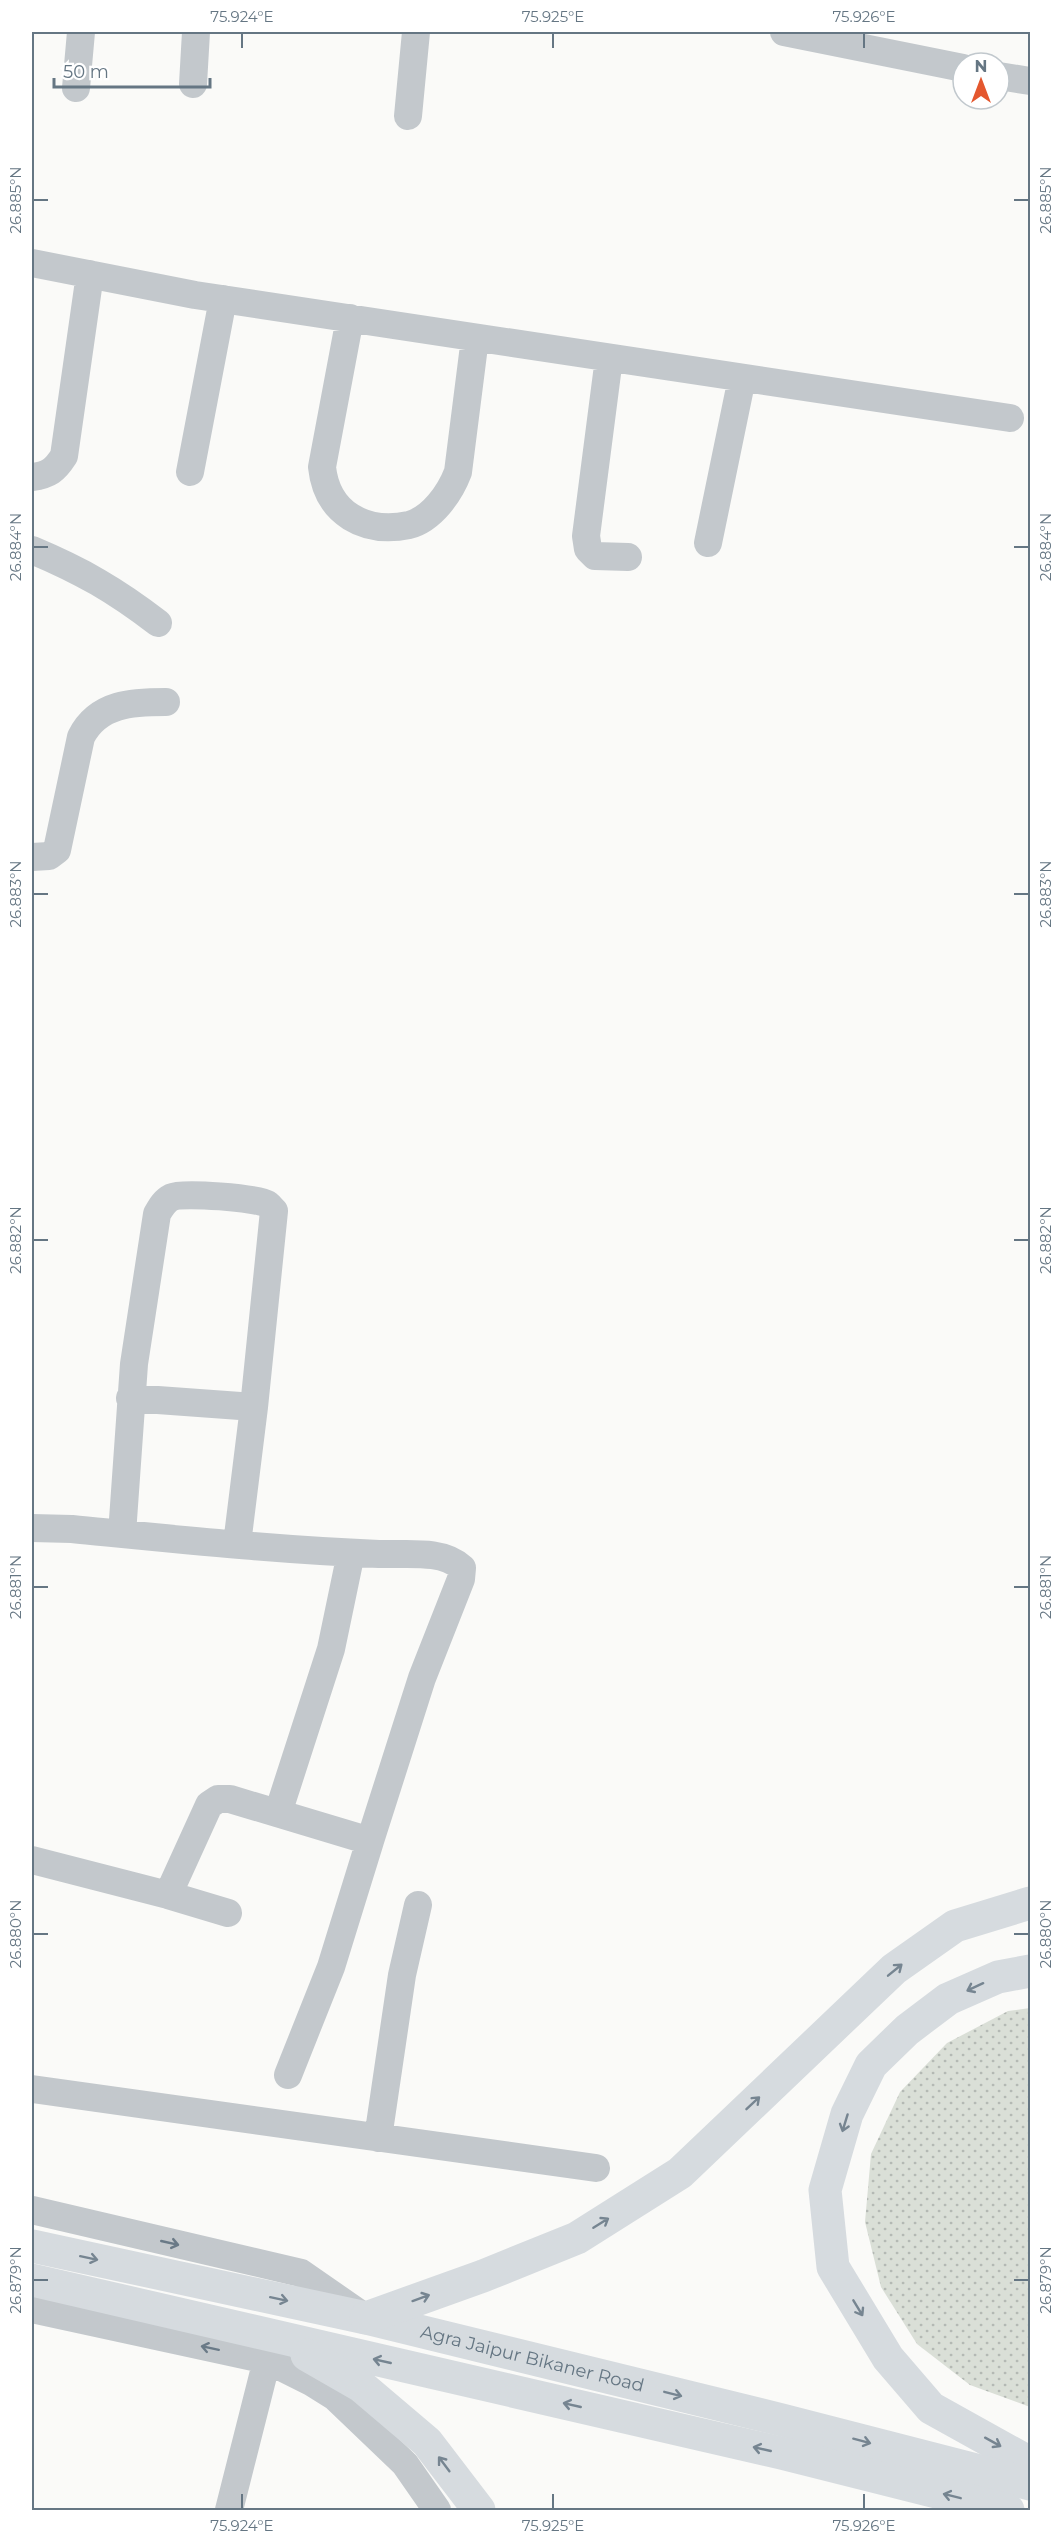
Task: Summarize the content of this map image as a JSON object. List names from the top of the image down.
{
  "streets": {
    "highway": ["Agra Jaipur Bikaner Road"]
  },
  "scale_bar": "50 m",
  "north": "top",
  "coordinates": [
    "75.924°E",
    "75.925°E",
    "75.926°E",
    "26.885°N",
    "26.884°N",
    "26.883°N",
    "26.882°N",
    "26.881°N",
    "26.880°N",
    "26.879°N"
  ]
}
